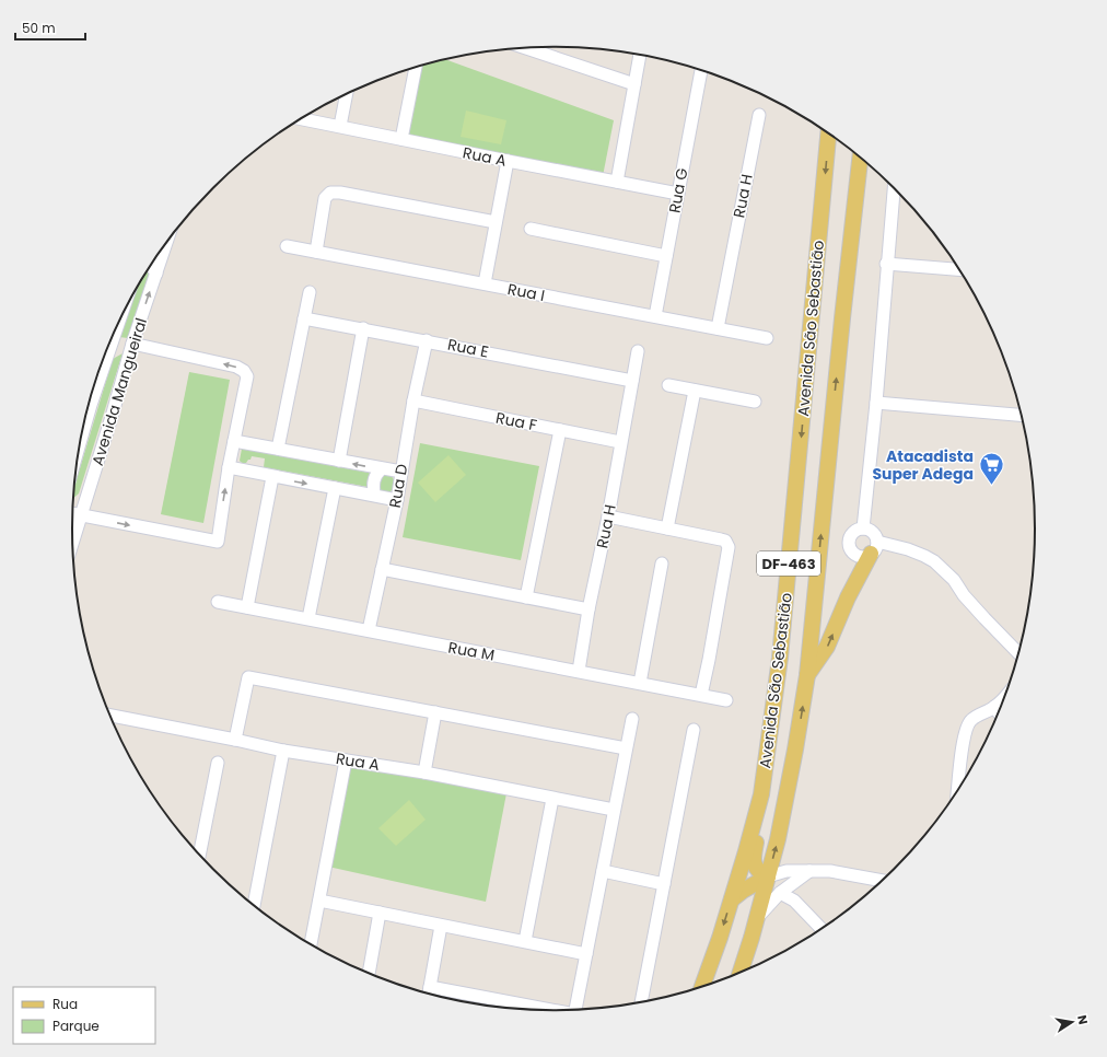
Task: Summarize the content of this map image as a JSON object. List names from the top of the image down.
{
  "streets": {
    "main road": ["Avenida São Sebastião", "DF-463"],
    "street": [
      "Rua A",
      "Rua G",
      "Rua H",
      "Rua I",
      "Rua E",
      "Avenida Mangueiral",
      "Rua F",
      "Rua D",
      "Rua M"
    ]
  },
  "crossings": [
    ["Rua A", "Rua G"],
    ["Rua G", "Rua I"],
    ["Rua H", "Rua I"],
    ["Rua H", "Rua E"],
    ["Rua H", "Rua F"],
    ["Rua H", "Rua M"],
    ["Rua E", "Rua D"],
    ["Rua F", "Rua D"],
    ["Rua D", "Rua M"]
  ],
  "places": {
    "supermarket": ["Atacadista Super Adega"]
  },
  "legend": ["Rua", "Parque"],
  "scale_bar": "50 m",
  "north": "right"
}
